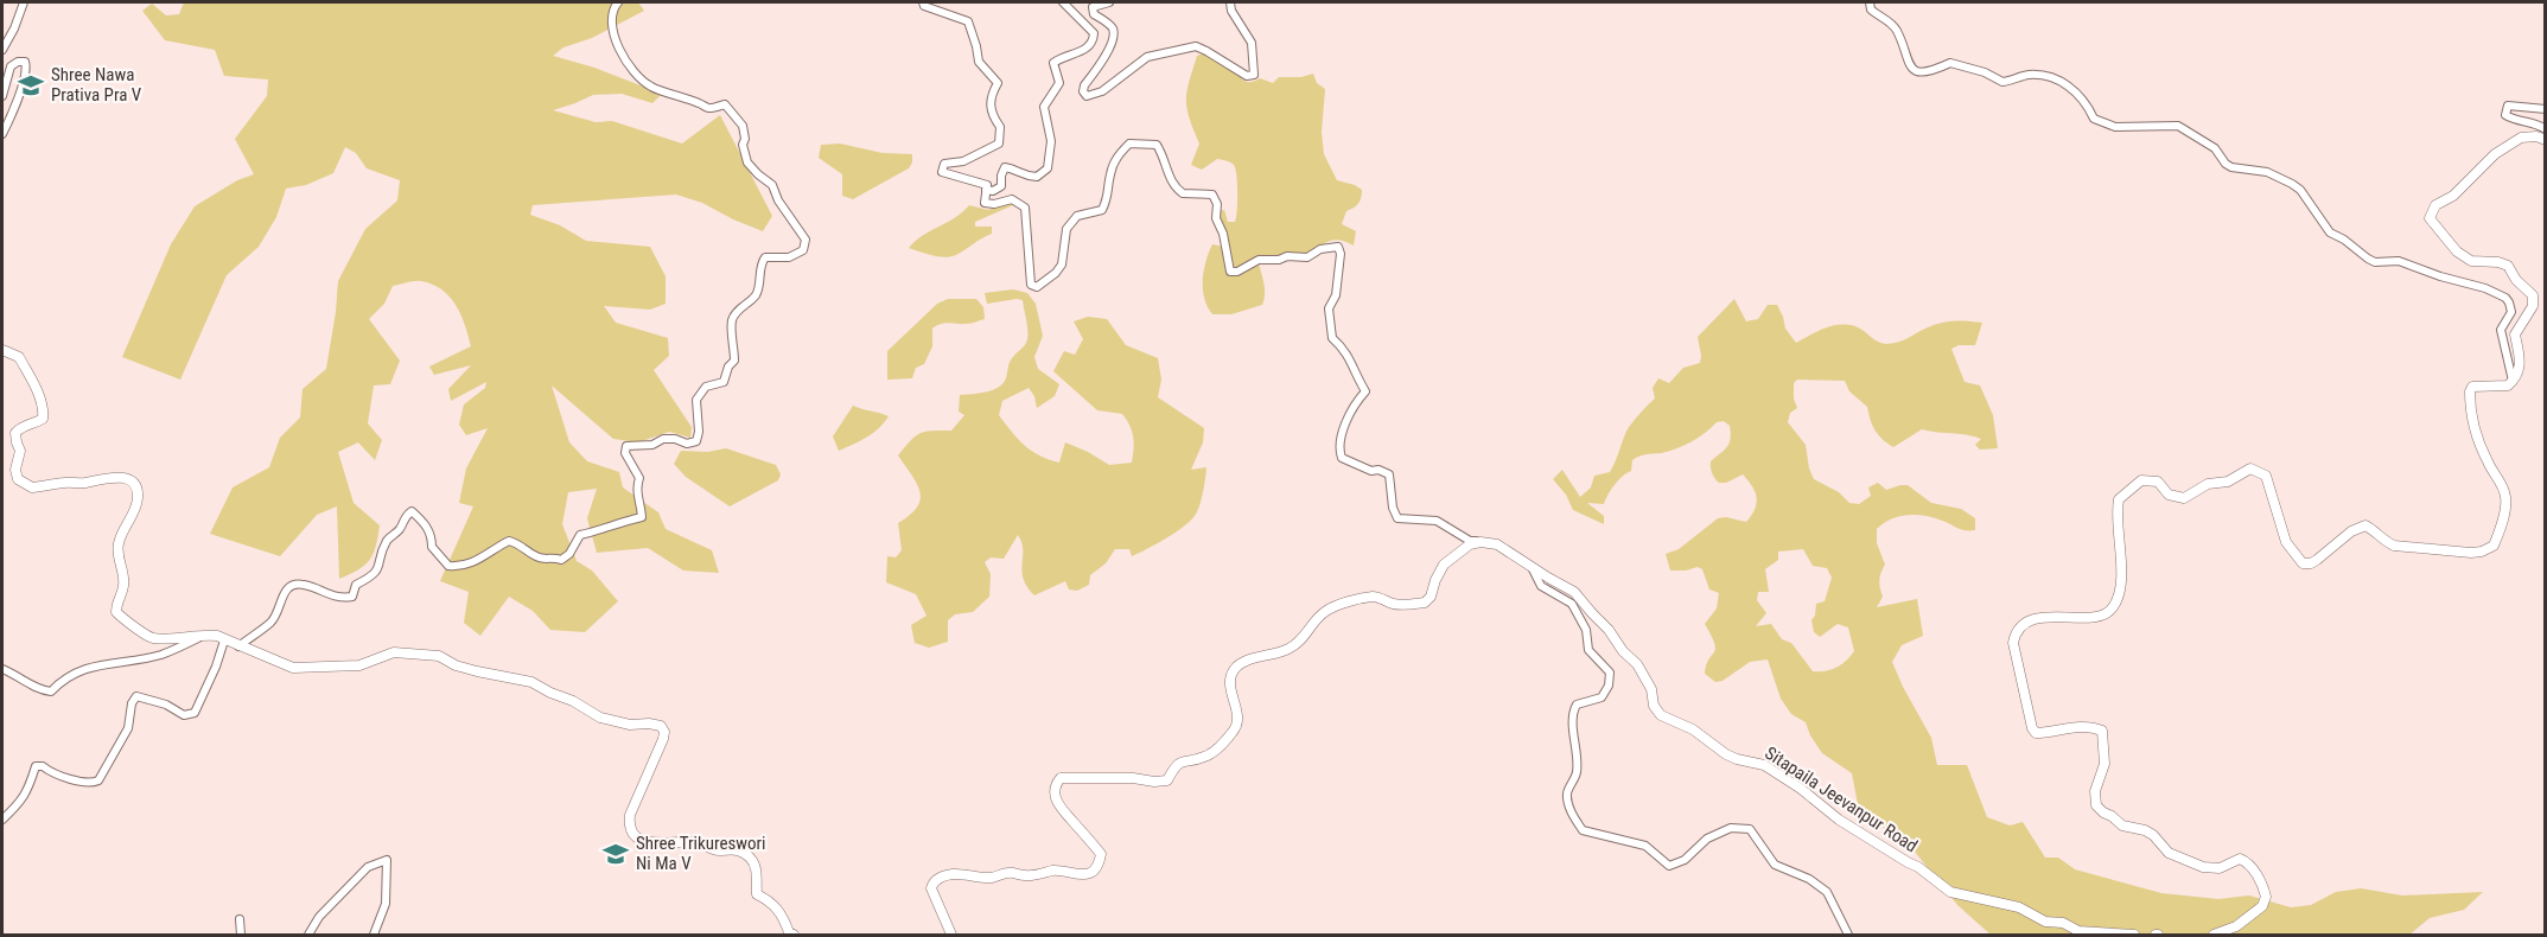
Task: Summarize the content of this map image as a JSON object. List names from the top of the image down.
{
  "streets": {
    "street": ["Sitapaila Jeevanpur Road"]
  },
  "places": {
    "school or university": ["Shree Nawa Prativa Pra V", "Shree Trikureswori Ni Ma V"]
  }
}
